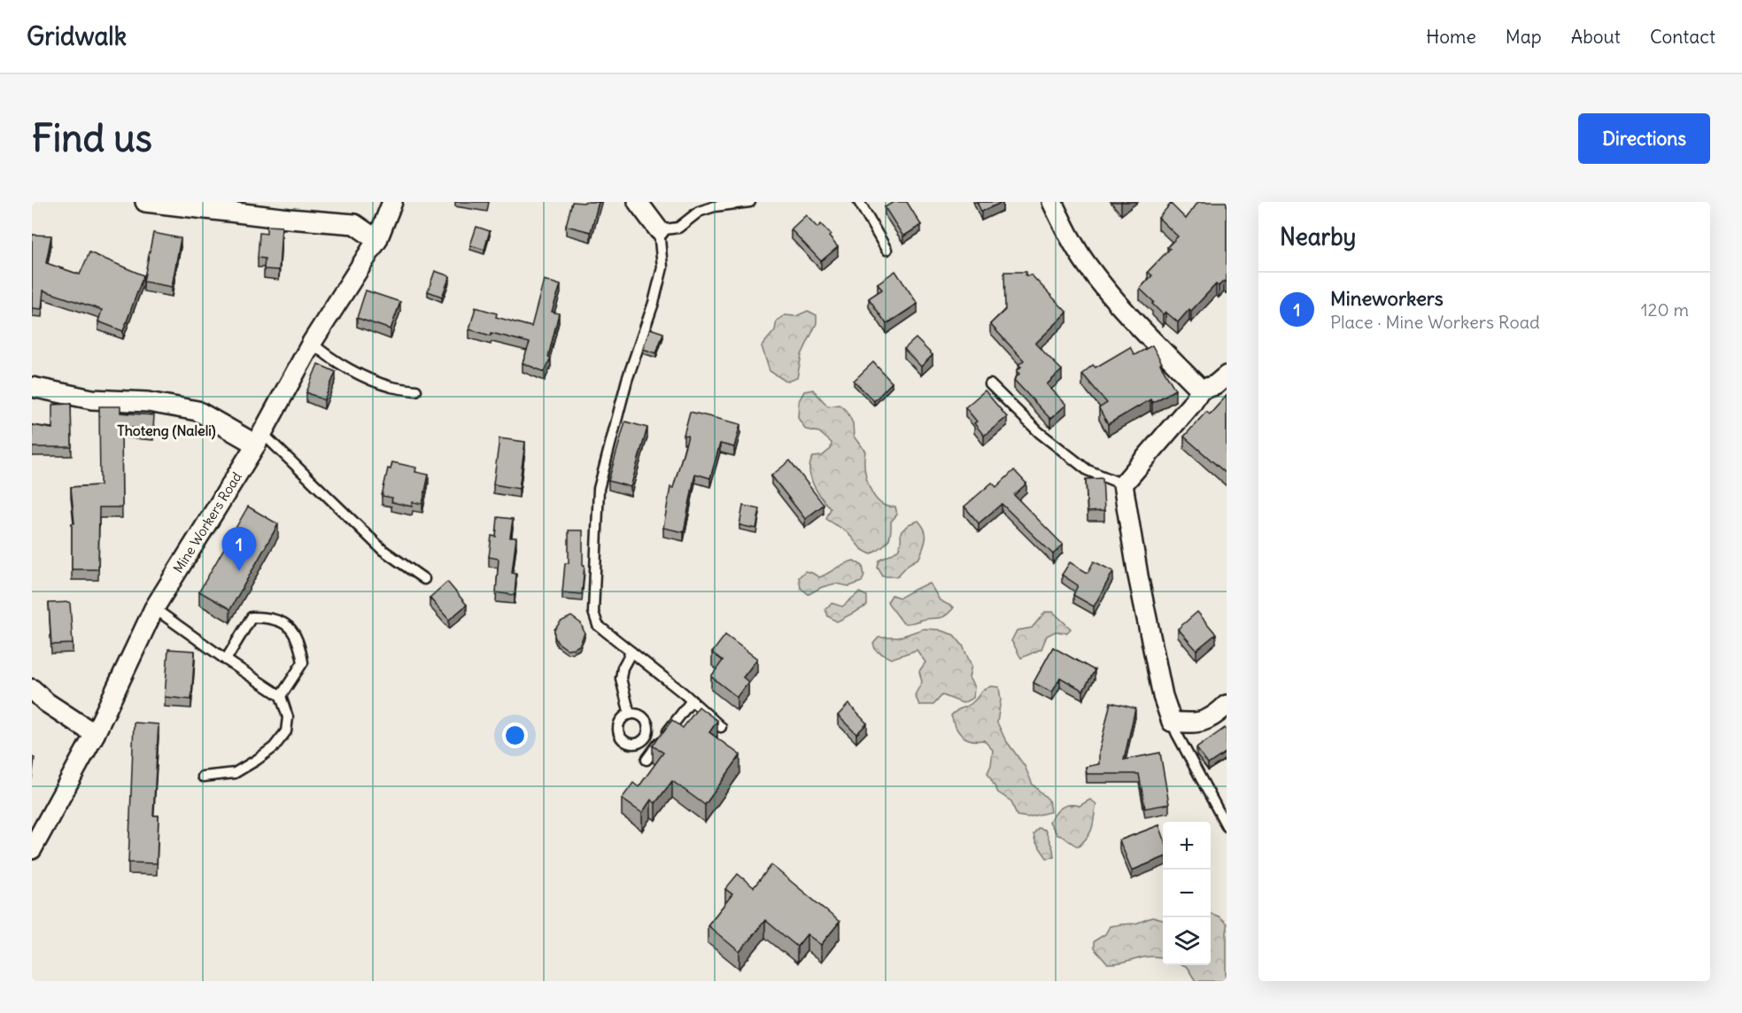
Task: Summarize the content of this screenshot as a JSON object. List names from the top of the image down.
{
  "streets": {
    "street": ["Mine Workers Road"]
  },
  "districts": ["Thoteng (Naleli)"],
  "page": {
    "header": "Gridwalk",
    "nav": [
      "Home",
      "Map",
      "About",
      "Contact"
    ],
    "buttons": "Directions",
    "title": "Find us",
    "heading": "Nearby",
    "list": [
      {
        "mark": "1",
        "name": "Mineworkers",
        "note": "Place · Mine Workers Road",
        "value": "120 m"
      }
    ],
    "pins": "1",
    "map_buttons": ["+", "−"]
  }
}
